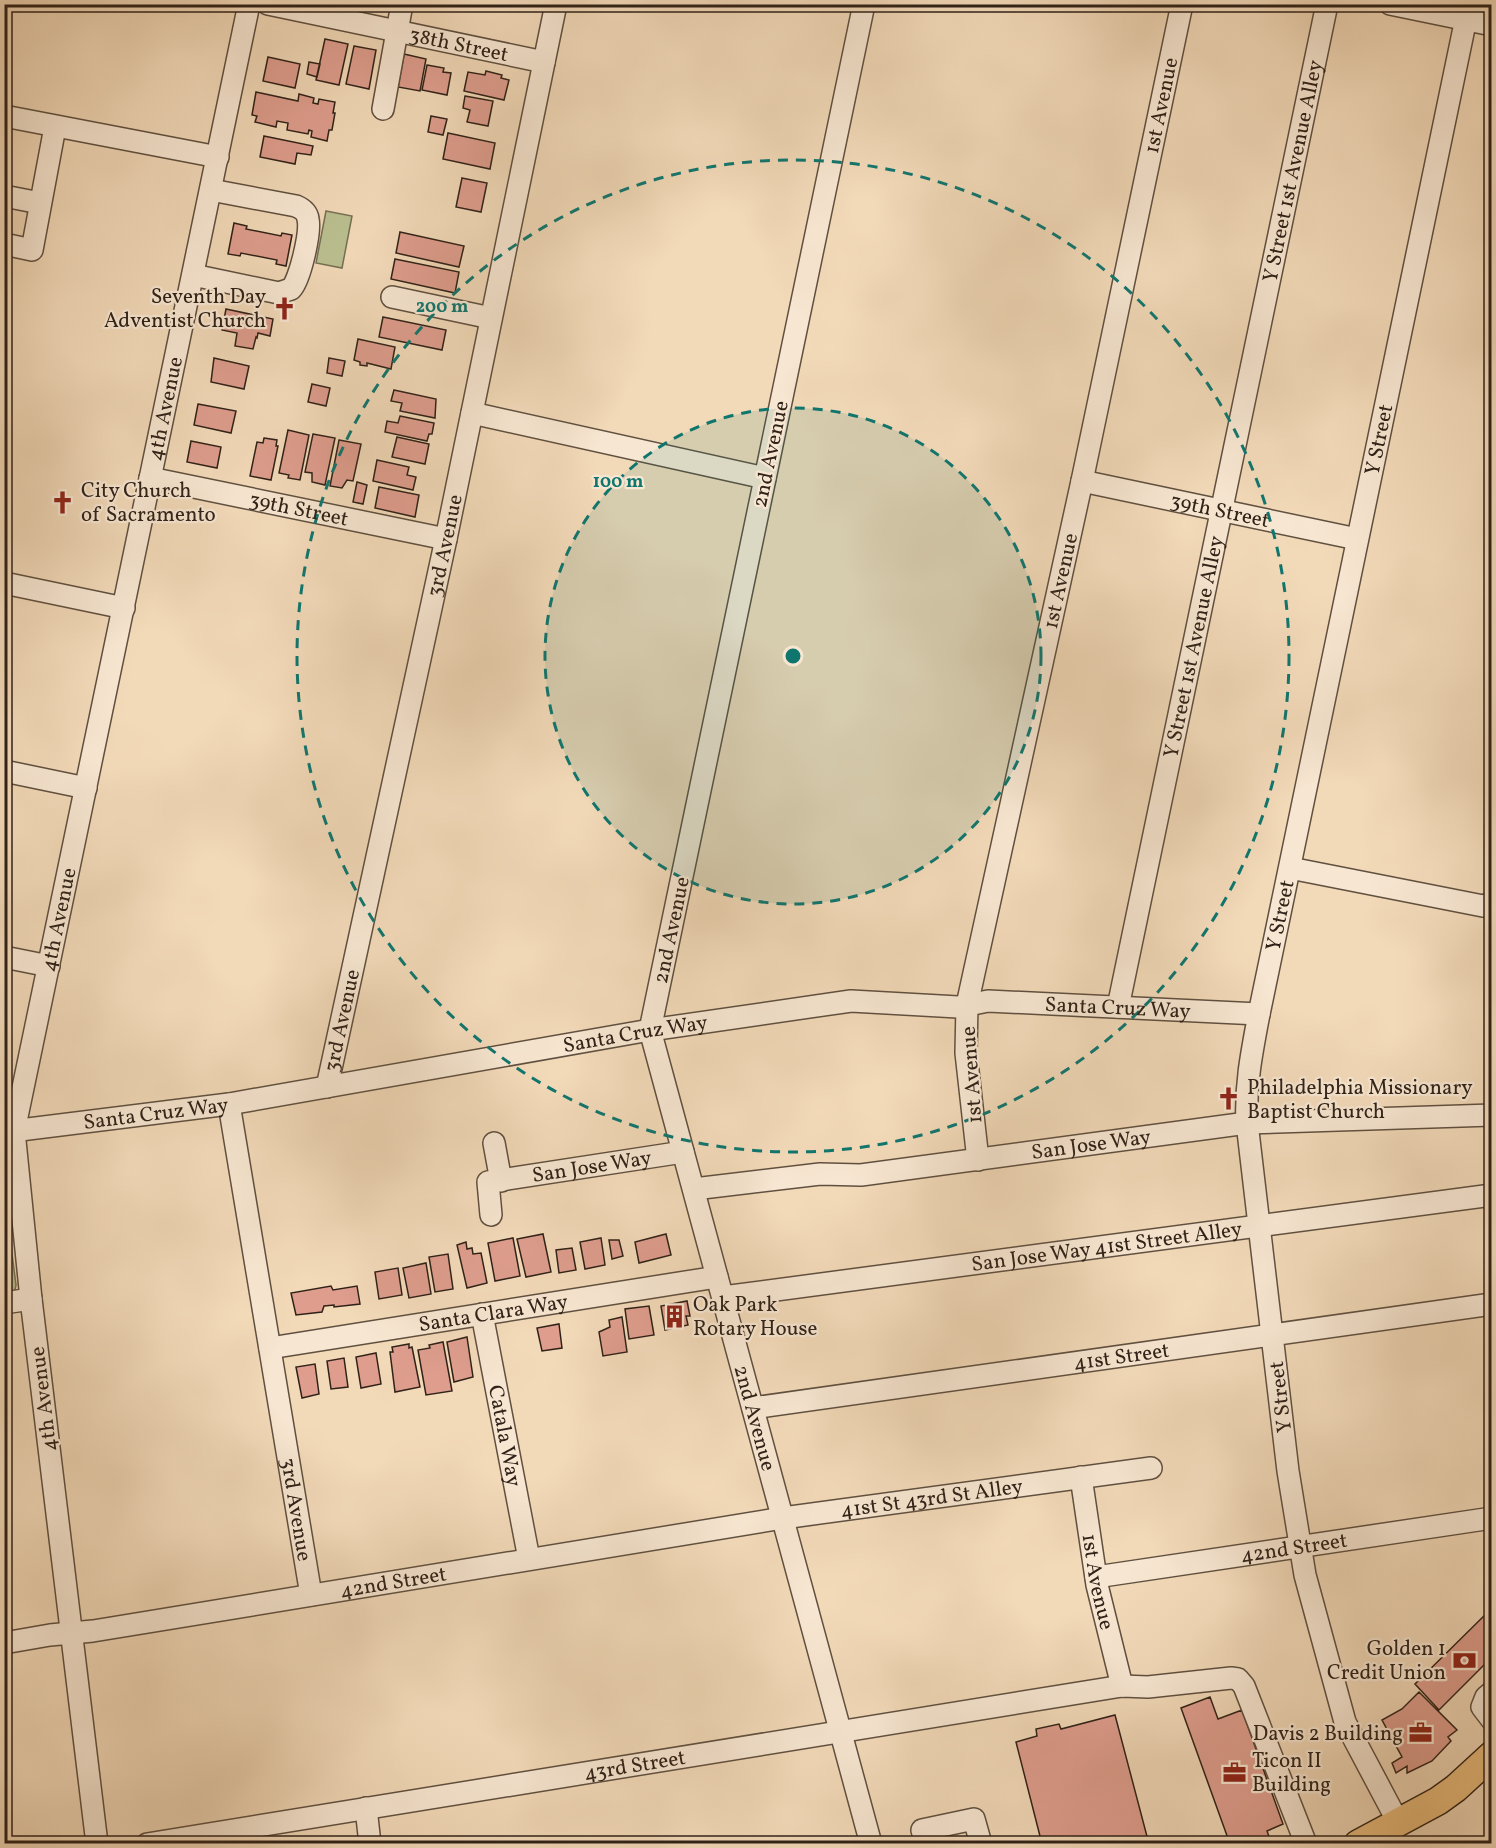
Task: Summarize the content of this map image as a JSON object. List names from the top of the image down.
{
  "streets": {
    "street": [
      "38th Street",
      "1st Avenue",
      "Y Street 1st Avenue Alley",
      "4th Avenue",
      "Y Street",
      "2nd Avenue",
      "39th Street",
      "3rd Avenue",
      "Santa Cruz Way",
      "San Jose Way",
      "San Jose Way 41st Street Alley",
      "Santa Clara Way",
      "41st Street",
      "Catala Way",
      "41st St 43rd St Alley",
      "42nd Street",
      "43rd Street"
    ]
  },
  "crossings": [
    ["38th Street", "3rd Avenue"],
    ["1st Avenue", "39th Street"],
    ["1st Avenue", "Santa Cruz Way"],
    ["1st Avenue", "San Jose Way"],
    ["1st Avenue", "41st St 43rd St Alley"],
    ["1st Avenue", "42nd Street"],
    ["1st Avenue", "43rd Street"],
    ["Y Street 1st Avenue Alley", "39th Street"],
    ["Y Street 1st Avenue Alley", "Santa Cruz Way"],
    ["4th Avenue", "39th Street"],
    ["4th Avenue", "Santa Cruz Way"],
    ["4th Avenue", "42nd Street"],
    ["Y Street", "39th Street"],
    ["Y Street", "Santa Cruz Way"],
    ["Y Street", "San Jose Way"],
    ["Y Street", "San Jose Way 41st Street Alley"],
    ["Y Street", "41st Street"],
    ["Y Street", "42nd Street"],
    ["2nd Avenue", "Santa Cruz Way"],
    ["2nd Avenue", "San Jose Way"],
    ["2nd Avenue", "San Jose Way 41st Street Alley"],
    ["2nd Avenue", "Santa Clara Way"],
    ["2nd Avenue", "41st Street"],
    ["2nd Avenue", "41st St 43rd St Alley"],
    ["2nd Avenue", "42nd Street"],
    ["2nd Avenue", "43rd Street"],
    ["39th Street", "3rd Avenue"],
    ["3rd Avenue", "Santa Cruz Way"],
    ["3rd Avenue", "Santa Clara Way"],
    ["3rd Avenue", "42nd Street"],
    ["San Jose Way 41st Street Alley", "Santa Clara Way"],
    ["Santa Clara Way", "Catala Way"],
    ["Catala Way", "42nd Street"],
    ["41st St 43rd St Alley", "42nd Street"]
  ],
  "places": {
    "church": ["Seventh Day Adventist Church", "City Church of Sacramento", "Philadelphia Missionary Baptist Church"],
    "building": ["Oak Park Rotary House"],
    "bank": ["Golden 1 Credit Union"],
    "office": ["Davis 2 Building", "Ticon II Building"]
  },
  "rings": ["200 m", "100 m"]
}
